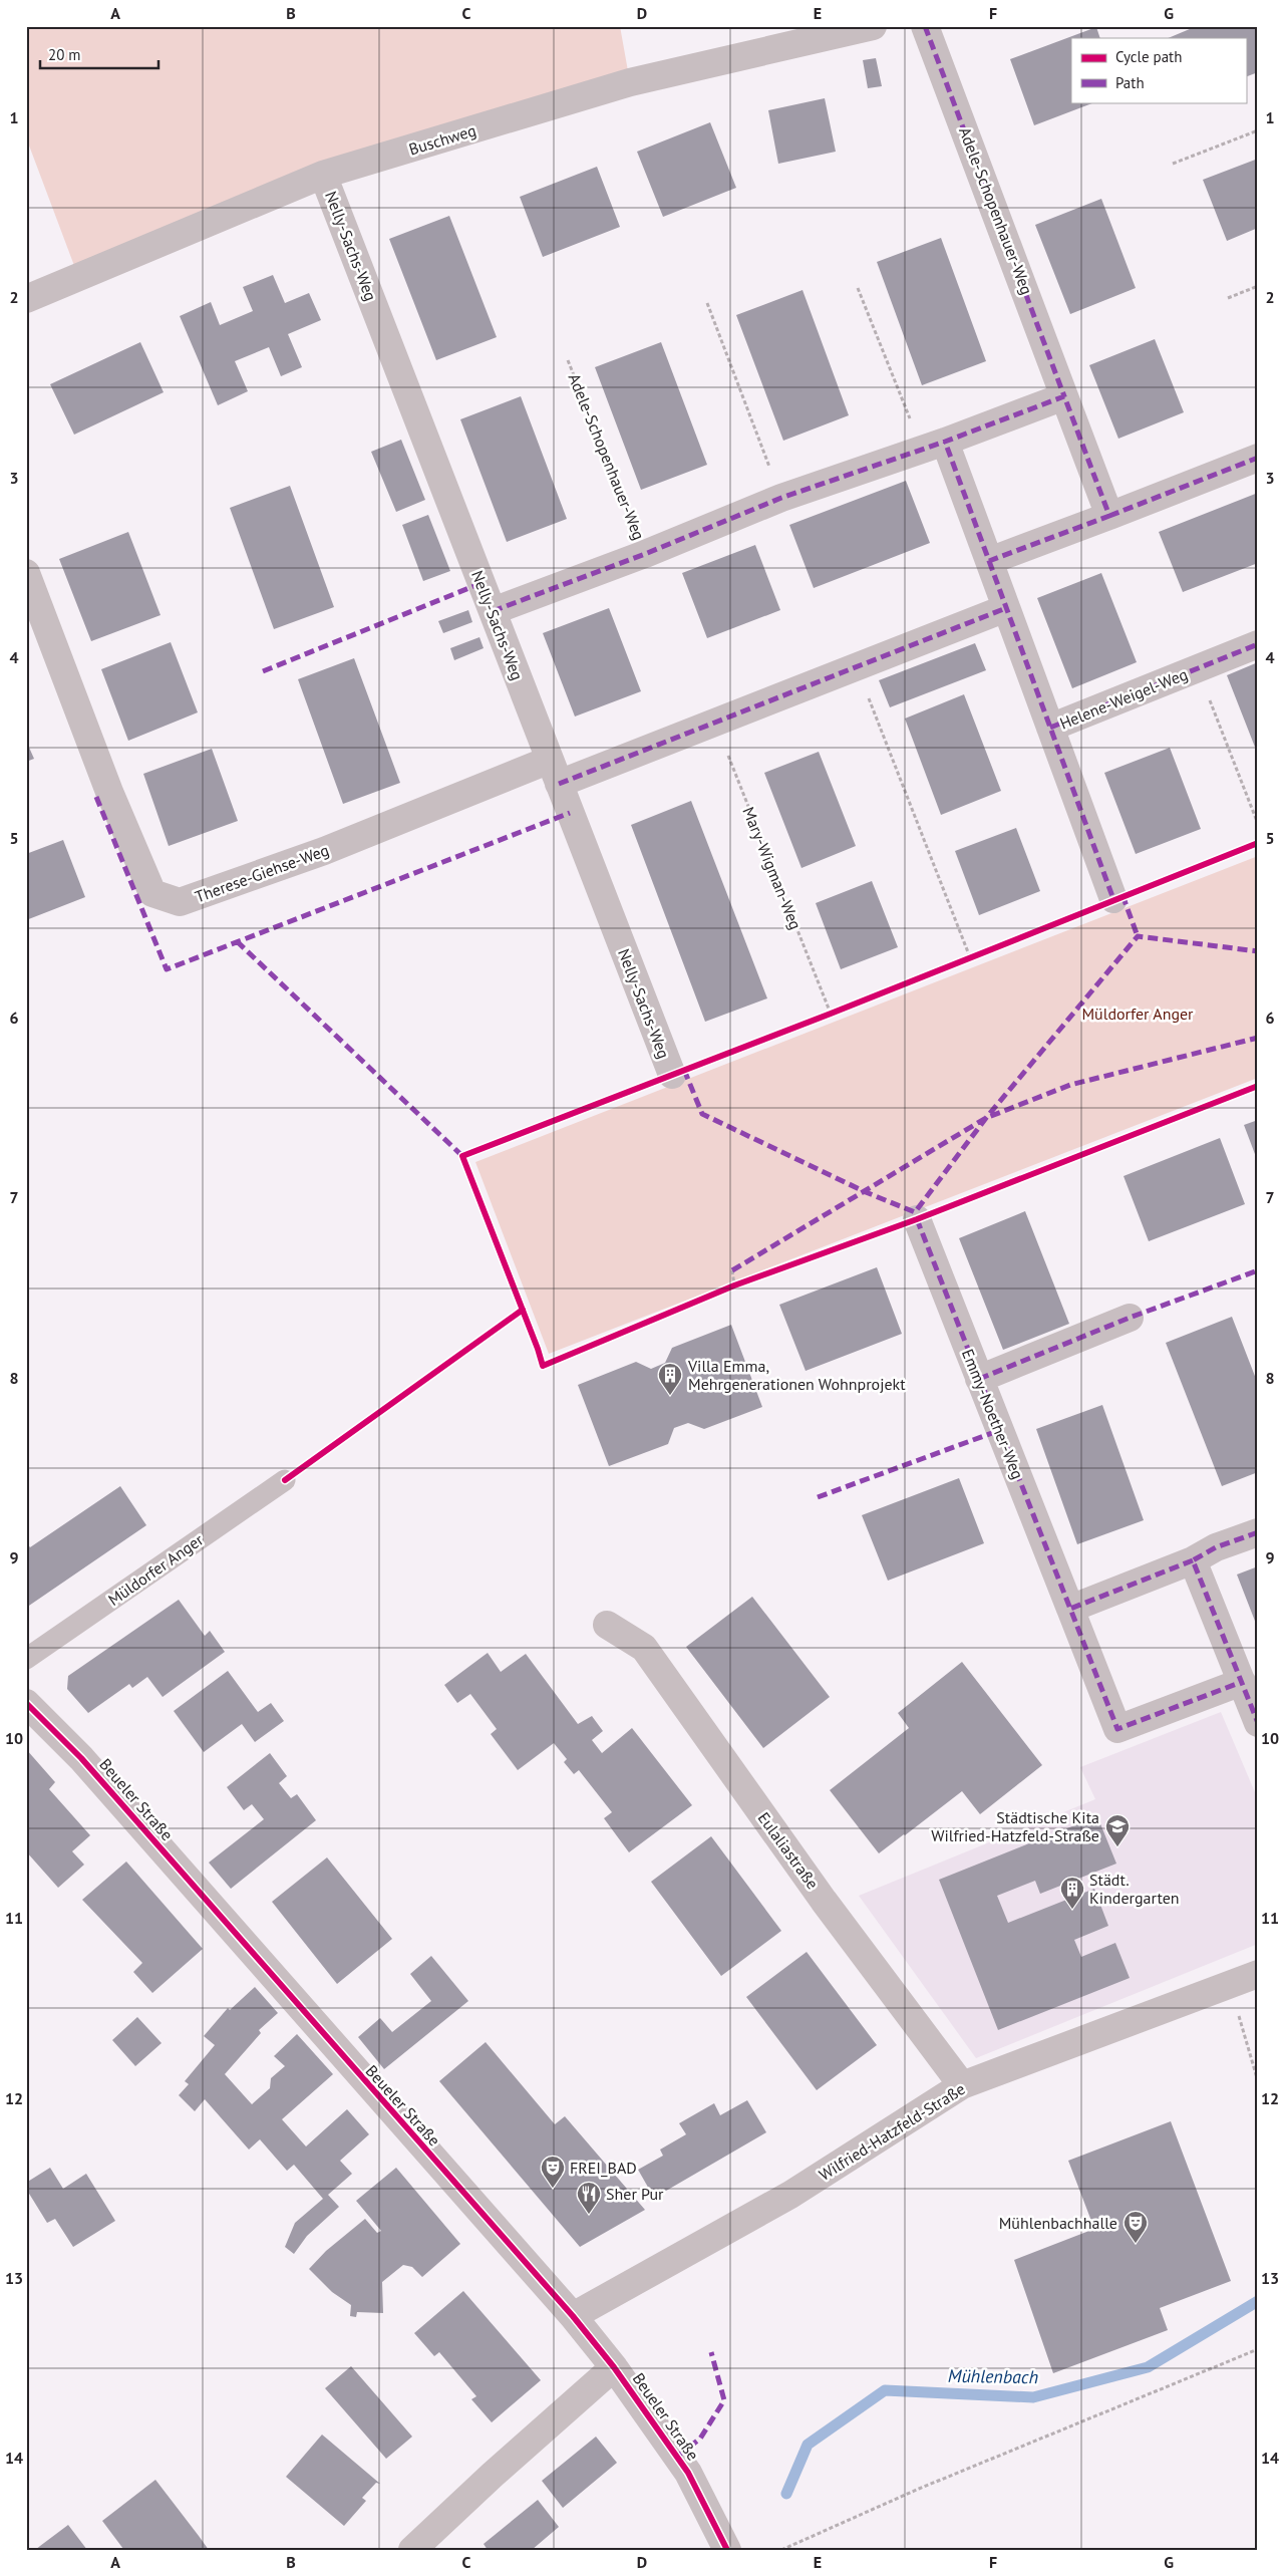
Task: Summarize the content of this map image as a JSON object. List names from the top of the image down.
{
  "streets": {
    "street": [
      "Buschweg",
      "Adele-Schopenhauer-Weg",
      "Nelly-Sachs-Weg",
      "Helene-Weigel-Weg",
      "Therese-Giehse-Weg",
      "Emmy-Noether-Weg",
      "Beueler Straße",
      "Eulaliastraße",
      "Wilfried-Hatzfeld-Straße"
    ],
    "lane": ["Müldorfer Anger"],
    "path": ["Mary-Wigman-Weg"]
  },
  "crossings": [
    ["Buschweg", "Nelly-Sachs-Weg"],
    ["Adele-Schopenhauer-Weg", "Nelly-Sachs-Weg"],
    ["Nelly-Sachs-Weg", "Therese-Giehse-Weg"],
    ["Beueler Straße", "Wilfried-Hatzfeld-Straße"],
    ["Eulaliastraße", "Wilfried-Hatzfeld-Straße"]
  ],
  "water": ["Mühlenbach"],
  "parks": ["Müldorfer Anger"],
  "places": {
    "building": ["Villa Emma, Mehrgenerationen Wohnprojekt", "Städt. Kindergarten"],
    "school or university": ["Städtische Kita Wilfried-Hatzfeld-Straße"],
    "theatre": ["FREI_BAD", "Mühlenbachhalle"],
    "restaurant": ["Sher Pur"]
  },
  "legend": ["Cycle path", "Path"],
  "scale_bar": "20 m",
  "grid": {
    "columns": [
      "A",
      "B",
      "C",
      "D",
      "E",
      "F",
      "G"
    ],
    "rows": [
      "1",
      "2",
      "3",
      "4",
      "5",
      "6",
      "7",
      "8",
      "9",
      "10",
      "11",
      "12",
      "13",
      "14"
    ]
  }
}
